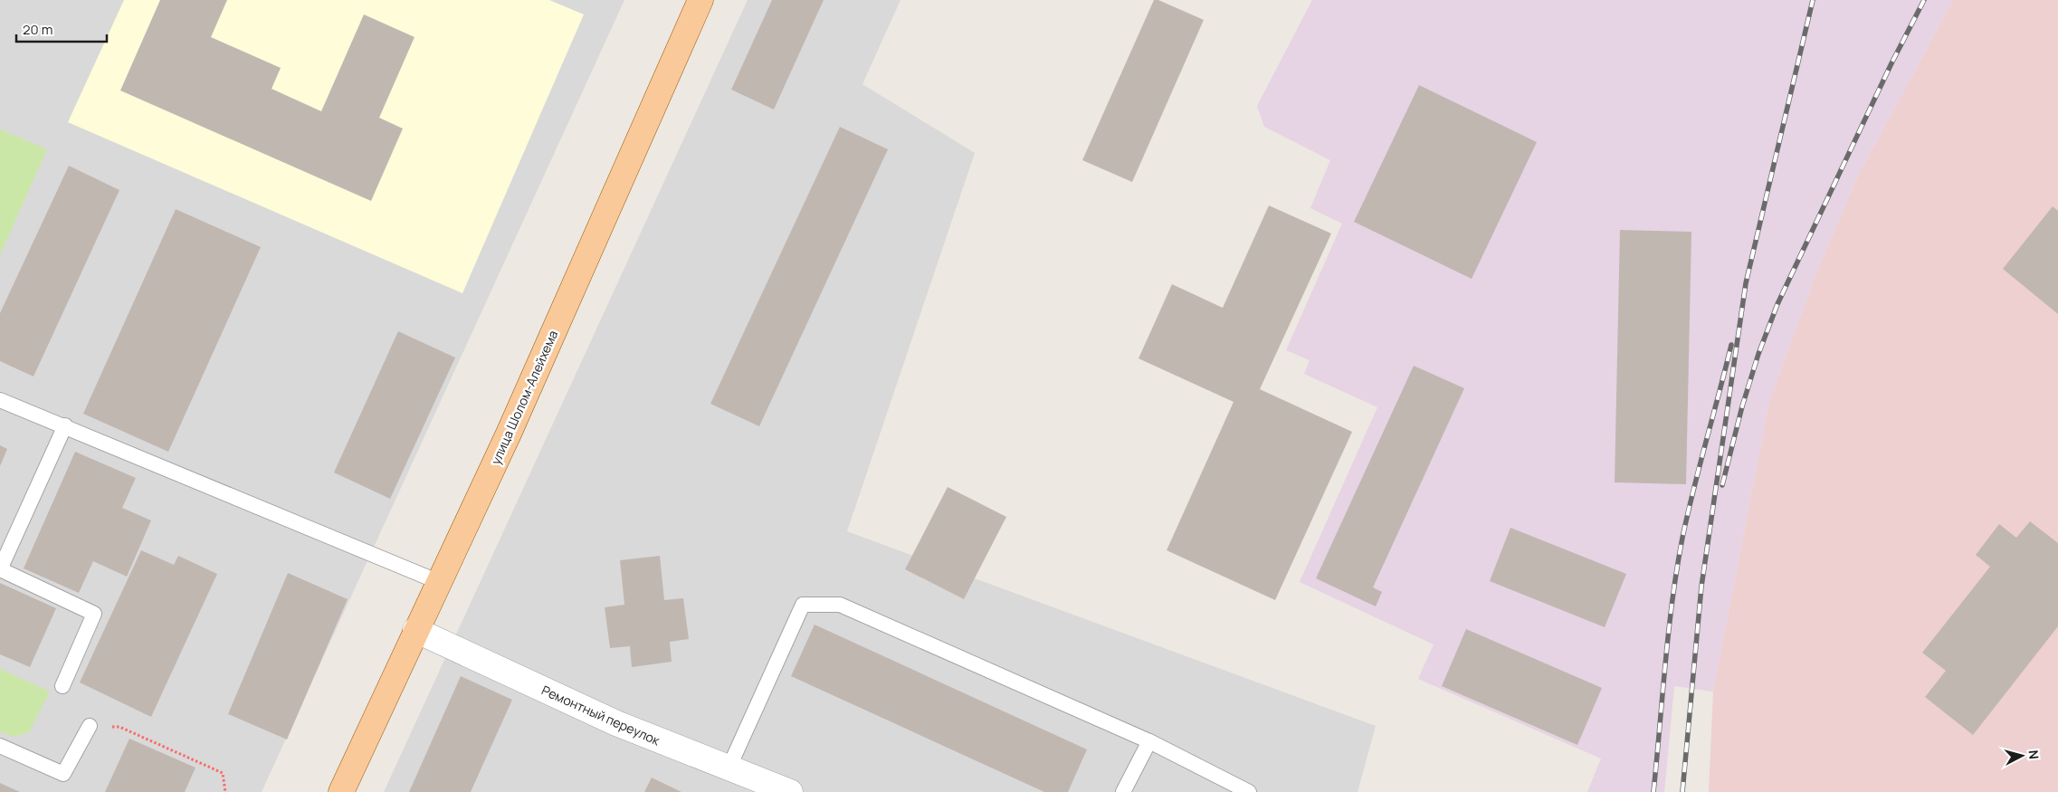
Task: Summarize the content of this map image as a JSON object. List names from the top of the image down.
{
  "streets": {
    "main road": ["улица Шолом-Алейхема"],
    "street": ["Ремонтный переулок"]
  },
  "crossings": [
    ["улица Шолом-Алейхема", "Ремонтный переулок"]
  ],
  "scale_bar": "20 m",
  "north": "right"
}
